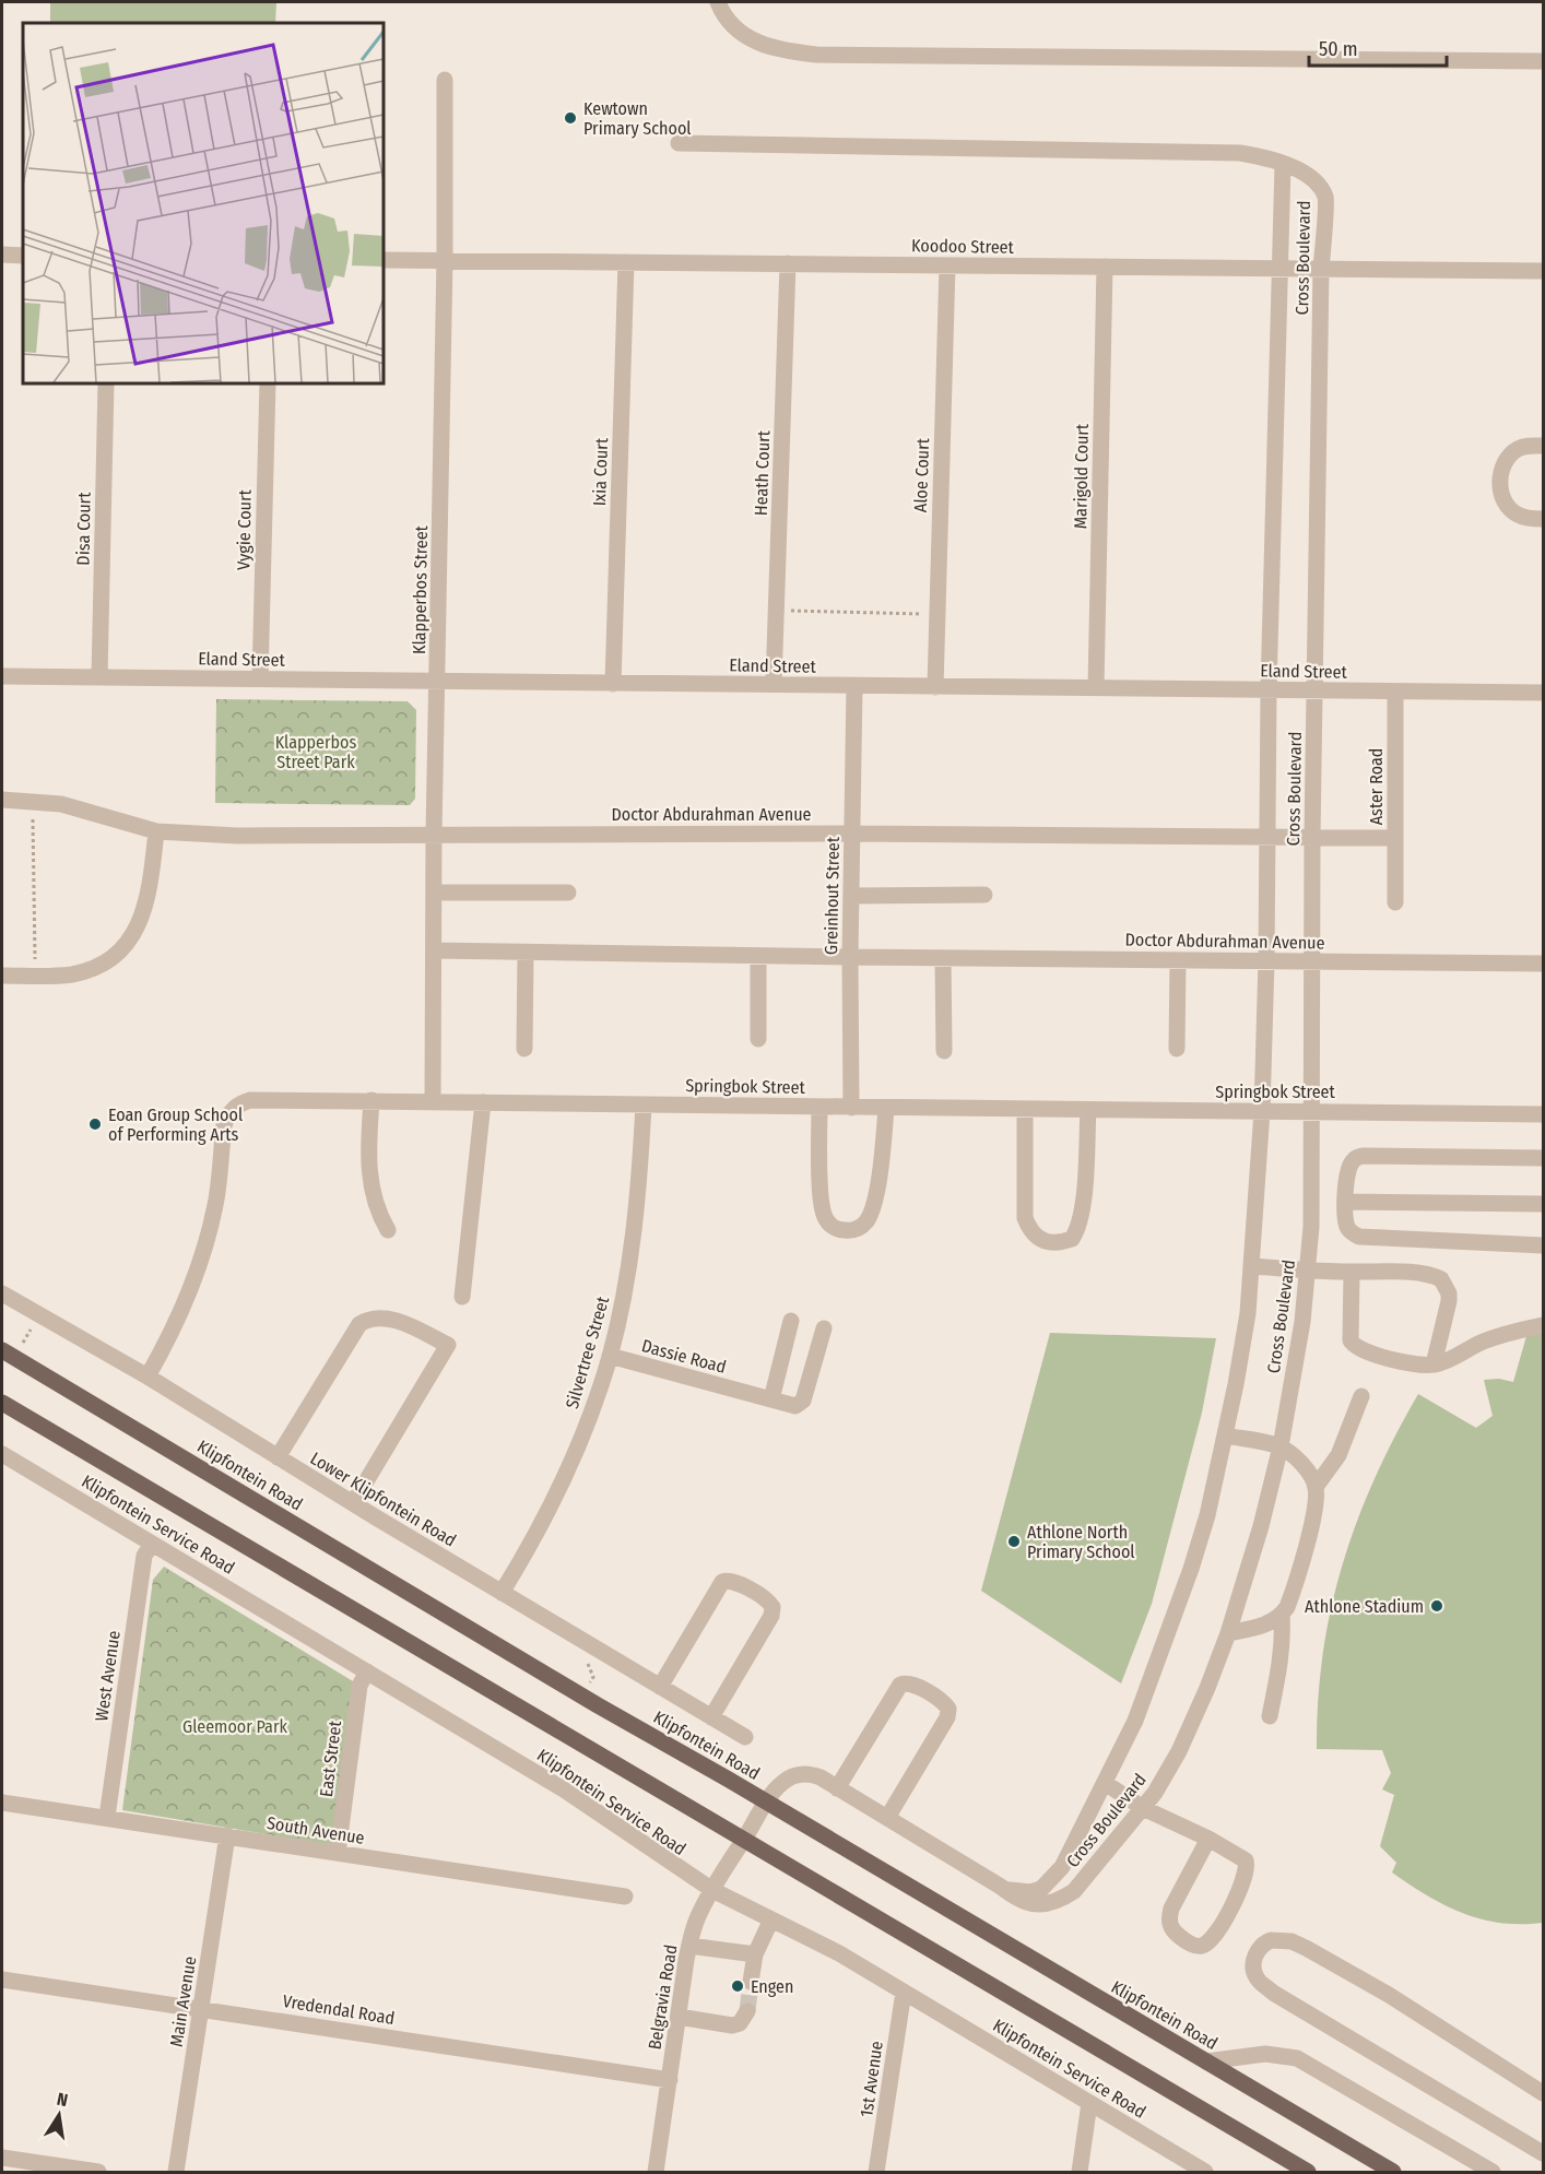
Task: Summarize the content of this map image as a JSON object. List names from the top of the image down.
{
  "streets": {
    "main road": ["Klipfontein Road"],
    "street": [
      "Koodoo Street",
      "Cross Boulevard",
      "Ixia Court",
      "Heath Court",
      "Aloe Court",
      "Marigold Court",
      "Disa Court",
      "Vygie Court",
      "Klapperbos Street",
      "Eland Street",
      "Aster Road",
      "Doctor Abdurahman Avenue",
      "Greinhout Street",
      "Springbok Street",
      "Silvertree Street",
      "Dassie Road",
      "Lower Klipfontein Road",
      "Klipfontein Service Road",
      "West Avenue",
      "East Street",
      "South Avenue",
      "Belgravia Road",
      "Main Avenue",
      "Vredendal Road",
      "1st Avenue"
    ]
  },
  "crossings": [
    ["Koodoo Street", "Cross Boulevard"],
    ["Koodoo Street", "Ixia Court"],
    ["Koodoo Street", "Heath Court"],
    ["Koodoo Street", "Aloe Court"],
    ["Koodoo Street", "Marigold Court"],
    ["Koodoo Street", "Klapperbos Street"],
    ["Cross Boulevard", "Eland Street"],
    ["Cross Boulevard", "Aster Road"],
    ["Cross Boulevard", "Doctor Abdurahman Avenue"],
    ["Cross Boulevard", "Springbok Street"],
    ["Cross Boulevard", "Klipfontein Road"],
    ["Cross Boulevard", "Belgravia Road"],
    ["Ixia Court", "Eland Street"],
    ["Heath Court", "Eland Street"],
    ["Aloe Court", "Eland Street"],
    ["Marigold Court", "Eland Street"],
    ["Disa Court", "Eland Street"],
    ["Vygie Court", "Eland Street"],
    ["Klapperbos Street", "Eland Street"],
    ["Klapperbos Street", "Doctor Abdurahman Avenue"],
    ["Klapperbos Street", "Springbok Street"],
    ["Eland Street", "Aster Road"],
    ["Eland Street", "Greinhout Street"],
    ["Aster Road", "Doctor Abdurahman Avenue"],
    ["Doctor Abdurahman Avenue", "Greinhout Street"],
    ["Greinhout Street", "Springbok Street"],
    ["Springbok Street", "Silvertree Street"],
    ["Springbok Street", "Lower Klipfontein Road"],
    ["Silvertree Street", "Dassie Road"],
    ["Silvertree Street", "Lower Klipfontein Road"],
    ["Klipfontein Road", "Belgravia Road"],
    ["Klipfontein Service Road", "West Avenue"],
    ["Klipfontein Service Road", "East Street"],
    ["Klipfontein Service Road", "Belgravia Road"],
    ["Klipfontein Service Road", "1st Avenue"],
    ["West Avenue", "South Avenue"],
    ["East Street", "South Avenue"],
    ["South Avenue", "Main Avenue"],
    ["Belgravia Road", "Vredendal Road"],
    ["Main Avenue", "Vredendal Road"]
  ],
  "parks": ["Klapperbos Street Park", "Gleemoor Park"],
  "places": [
    "Kewtown Primary School",
    "Eoan Group School of Performing Arts",
    "Athlone North Primary School",
    "Athlone Stadium",
    "Engen"
  ],
  "scale_bar": "50 m",
  "north": "top"
}
